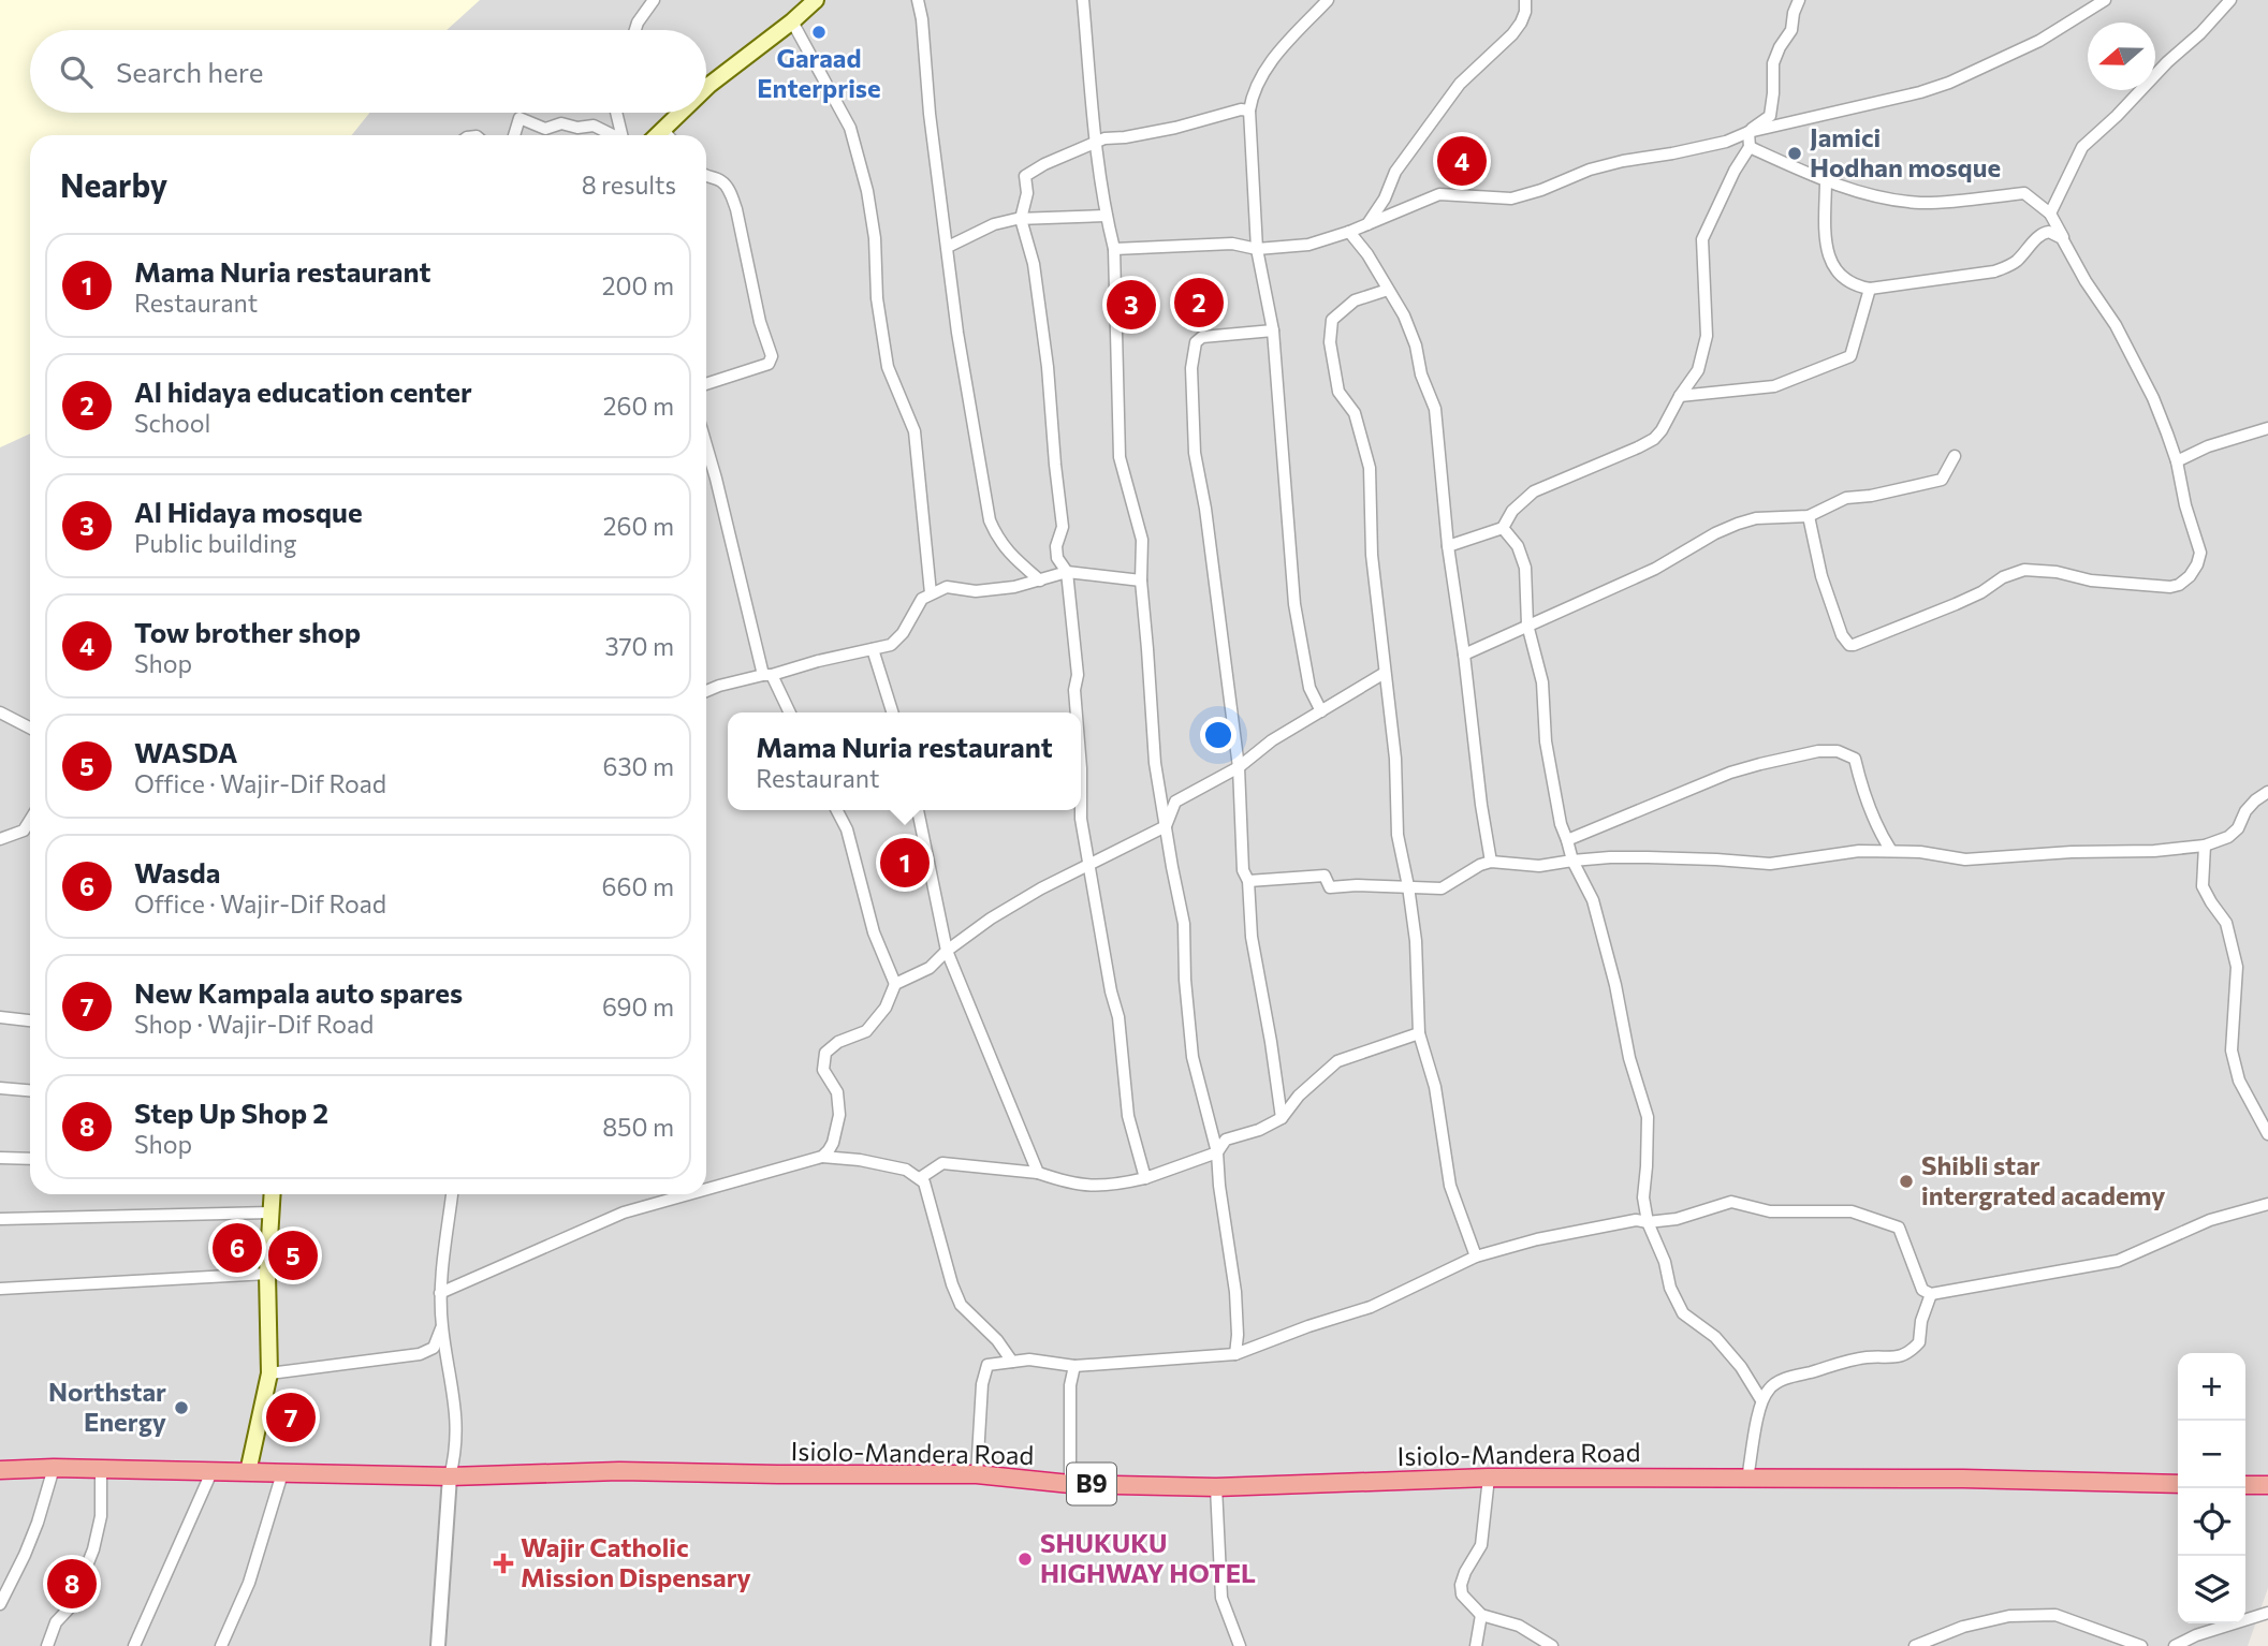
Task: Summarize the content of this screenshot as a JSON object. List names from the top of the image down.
{
  "streets": {
    "highway": ["Isiolo-Mandera Road", "B9"]
  },
  "places": {
    "other": [
      "Garaad Enterprise",
      "Jamici Hodhan mosque",
      "Shibli star intergrated academy",
      "Northstar Energy",
      "SHUKUKU HIGHWAY HOTEL"
    ],
    "health": ["Wajir Catholic Mission Dispensary"]
  },
  "north": "left",
  "page": {
    "search": "Search here",
    "pins": [
      "4",
      "2",
      "3",
      "1",
      "6",
      "5",
      "7",
      "8"
    ],
    "heading": ["Nearby", "8 results"],
    "list": [
      {
        "mark": "1",
        "name": "Mama Nuria restaurant",
        "note": "Restaurant",
        "value": "200 m"
      },
      {
        "mark": "2",
        "name": "Al hidaya education center",
        "note": "School",
        "value": "260 m"
      },
      {
        "mark": "3",
        "name": "Al Hidaya mosque",
        "note": "Public building",
        "value": "260 m"
      },
      {
        "mark": "4",
        "name": "Tow brother shop",
        "note": "Shop",
        "value": "370 m"
      },
      {
        "mark": "5",
        "name": "WASDA",
        "note": "Office · Wajir-Dif Road",
        "value": "630 m"
      },
      {
        "mark": "6",
        "name": "Wasda",
        "note": "Office · Wajir-Dif Road",
        "value": "660 m"
      },
      {
        "mark": "7",
        "name": "New Kampala auto spares",
        "note": "Shop · Wajir-Dif Road",
        "value": "690 m"
      },
      {
        "mark": "8",
        "name": "Step Up Shop 2",
        "note": "Shop",
        "value": "850 m"
      }
    ],
    "popup": ["Mama Nuria restaurant", "Restaurant"],
    "map_buttons": ["+", "−"]
  }
}
